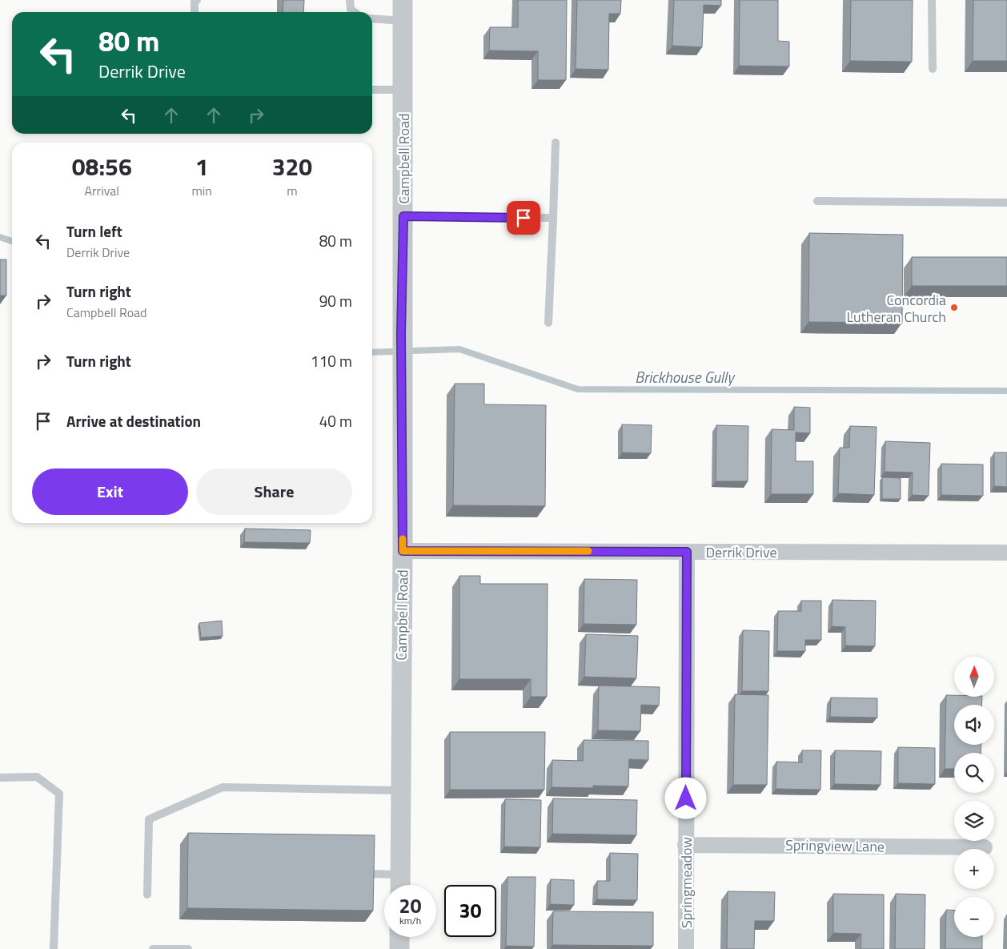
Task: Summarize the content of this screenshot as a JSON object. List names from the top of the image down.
{
  "streets": {
    "street": [
      "Campbell Road",
      "Derrik Drive",
      "Springview Lane",
      "Springmeadow"
    ]
  },
  "crossings": [
    ["Campbell Road", "Derrik Drive"],
    ["Derrik Drive", "Springmeadow"],
    ["Springview Lane", "Springmeadow"]
  ],
  "water": ["Brickhouse Gully"],
  "places": ["Concordia Lutheran Church"],
  "north": "top",
  "page": {
    "turn": ["80 m", "Derrik Drive"],
    "eta": [
      "08:56",
      "Arrival",
      "1",
      "min",
      "320",
      "m"
    ],
    "list": [
      {
        "name": "Turn left",
        "note": "Derrik Drive",
        "value": "80 m"
      },
      {
        "name": "Turn right",
        "note": "Campbell Road",
        "value": "90 m"
      },
      {
        "name": "Turn right",
        "value": "110 m"
      },
      {
        "name": "Arrive at destination",
        "value": "40 m"
      }
    ],
    "buttons": ["Exit", "Share"],
    "map_buttons": ["+", "−"],
    "speed": "20 km/h",
    "limit": "30"
  }
}
